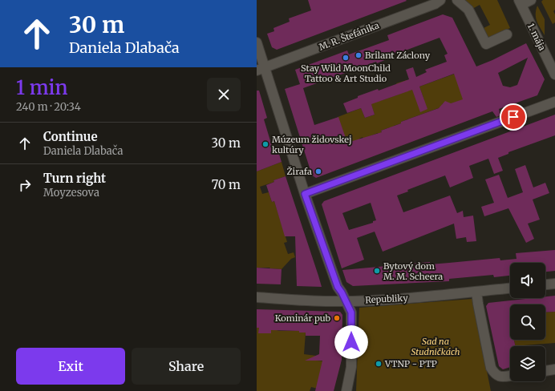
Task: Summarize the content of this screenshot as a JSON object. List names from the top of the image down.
{
  "streets": {
    "street": ["M. R. Štefánika", "1. mája", "Republiky"]
  },
  "parks": ["Sad na Studničkách"],
  "places": [
    "Brilant Záclony",
    "Stay Wild MoonChild Tattoo & Art Studio",
    "Múzeum židovskej kultúry",
    "Žirafa",
    "Bytový dom M. M. Scheera",
    "Kominár pub",
    "VTNP - PTP"
  ],
  "page": {
    "turn": ["30 m", "Daniela Dlabača"],
    "heading": ["1 min", "240 m · 20:34"],
    "list": [
      {
        "name": "Continue",
        "note": "Daniela Dlabača",
        "value": "30 m"
      },
      {
        "name": "Turn right",
        "note": "Moyzesova",
        "value": "70 m"
      }
    ],
    "buttons": ["Exit", "Share"]
  }
}
